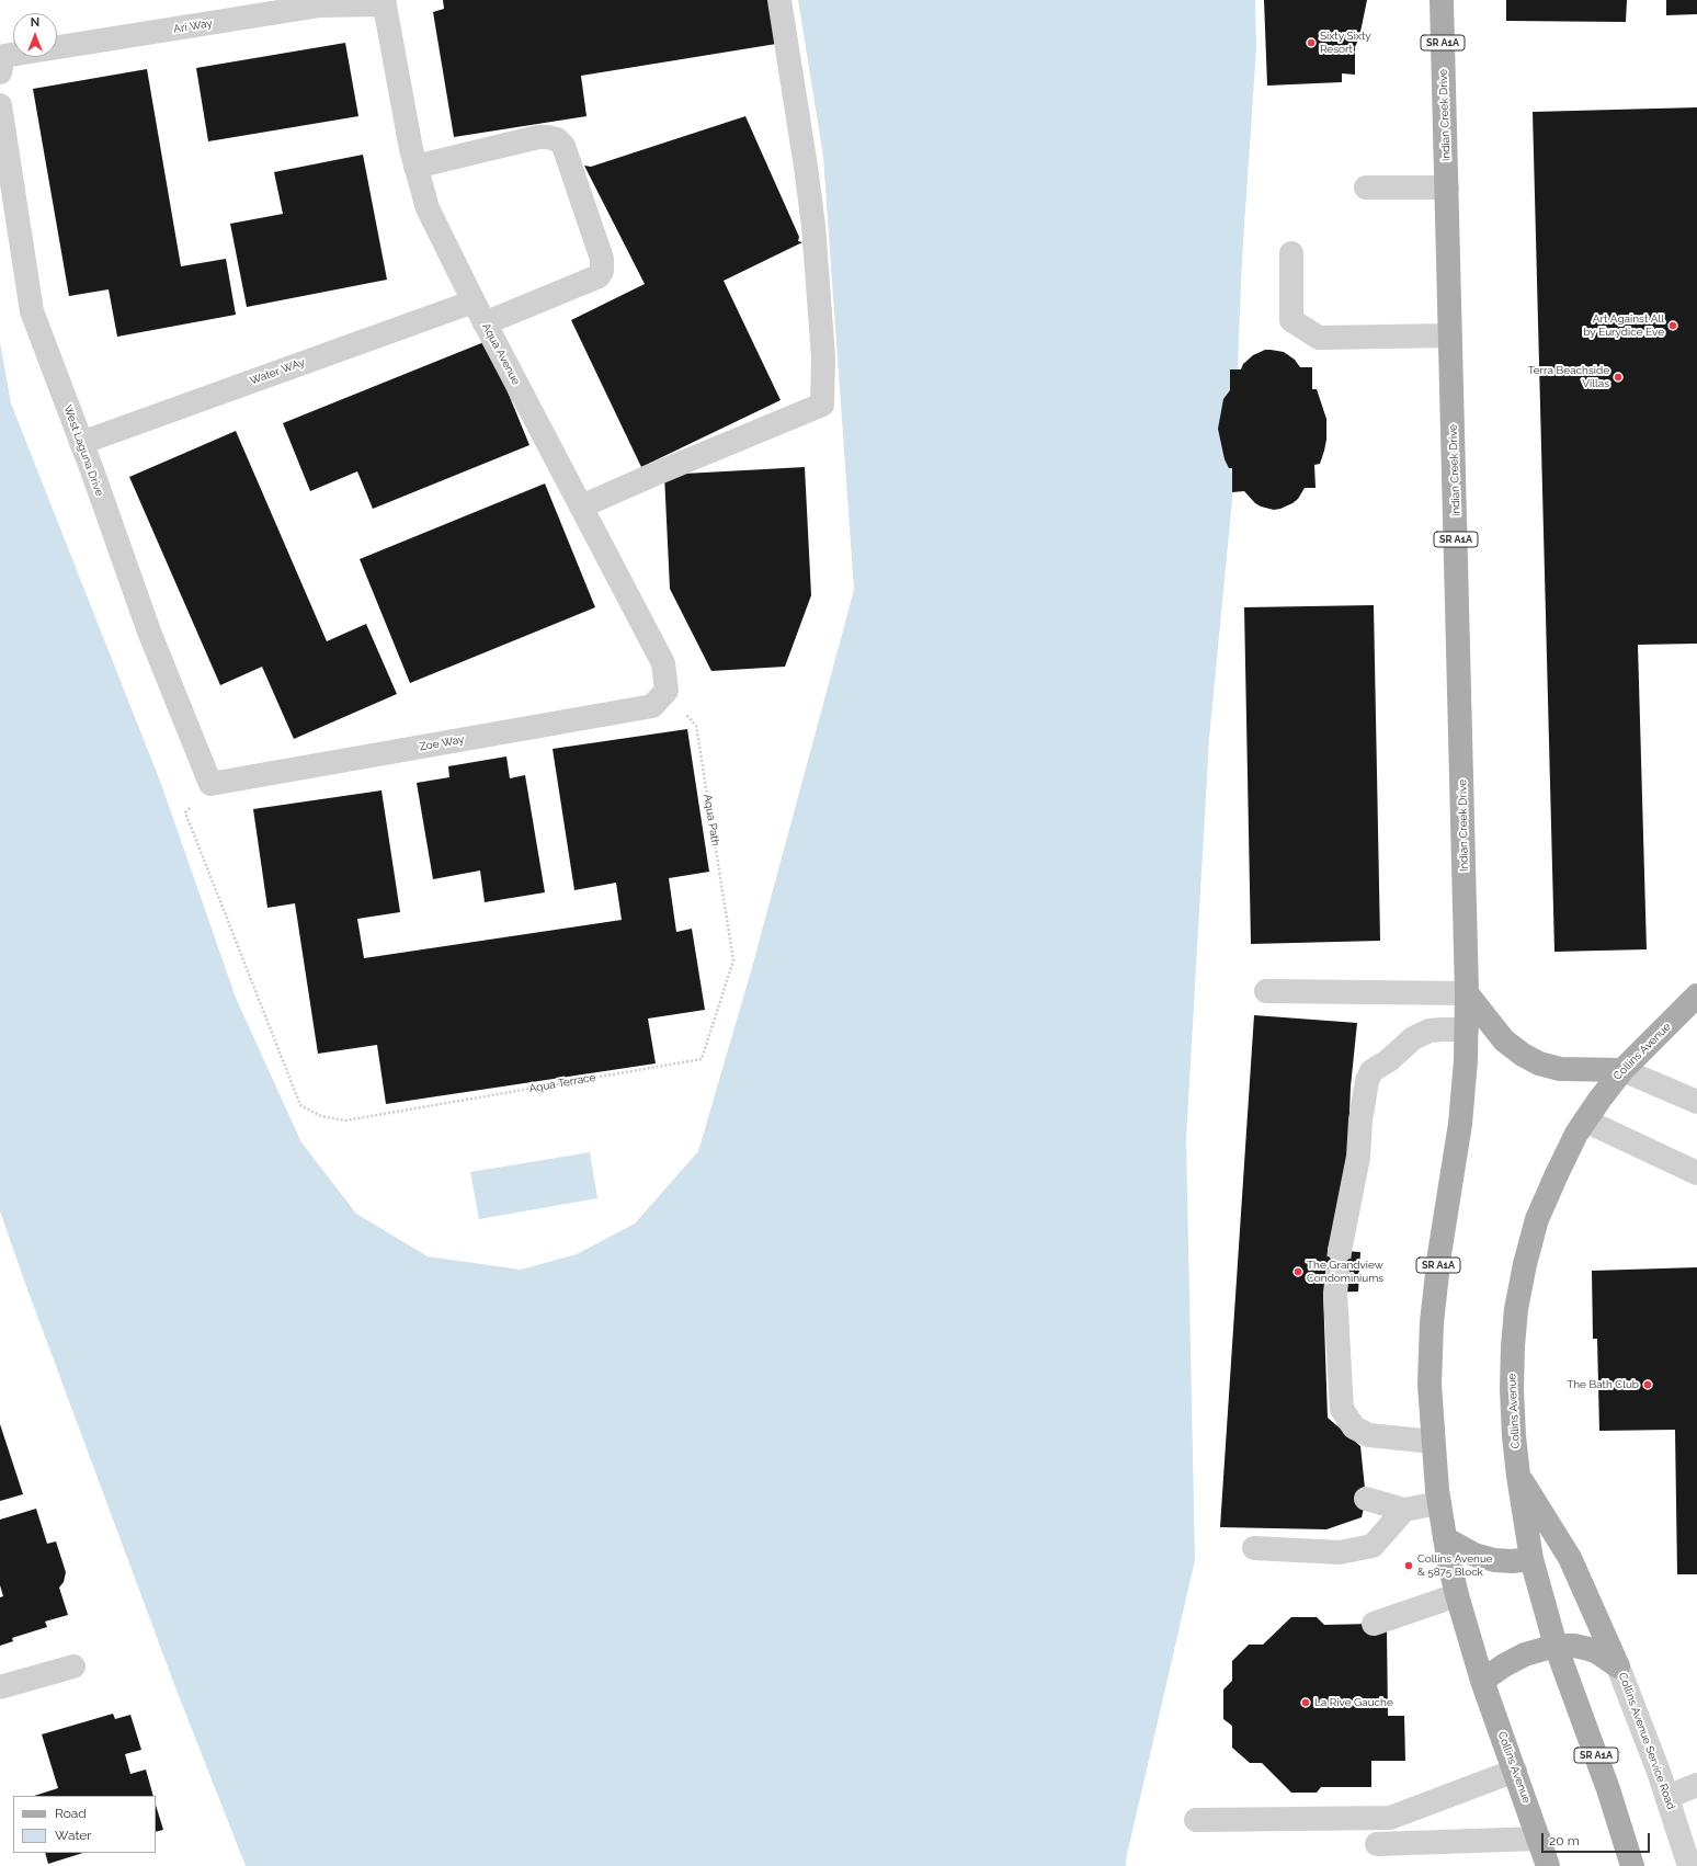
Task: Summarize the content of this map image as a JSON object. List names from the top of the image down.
{
  "streets": {
    "main road": ["SR A1A", "Indian Creek Drive", "Collins Avenue"],
    "street": [
      "Ari Way",
      "Aqua Avenue",
      "Water WAy",
      "West Laguna Drive",
      "Zoe Way",
      "Collins Avenue Service Road"
    ],
    "path": ["Aqua Path", "Aqua Terrace"]
  },
  "crossings": [
    ["Ari Way", "Aqua Avenue"],
    ["Indian Creek Drive", "Collins Avenue"],
    ["Aqua Avenue", "Water WAy"],
    ["Aqua Avenue", "Zoe Way"],
    ["Aqua Avenue", "Aqua Path"],
    ["Water WAy", "West Laguna Drive"],
    ["West Laguna Drive", "Zoe Way"],
    ["West Laguna Drive", "Aqua Terrace"],
    ["Zoe Way", "Aqua Path"],
    ["Zoe Way", "Aqua Terrace"],
    ["Aqua Path", "Aqua Terrace"]
  ],
  "places": [
    "Sixty Sixty Resort",
    "Art Against All by Eurydice Eve",
    "Terra Beachside Villas",
    "The Grandview Condominiums",
    "The Bath Club",
    "Collins Avenue & 5875 Block",
    "La Rive Gauche"
  ],
  "legend": ["Road", "Water"],
  "scale_bar": "20 m",
  "north": "top"
}
